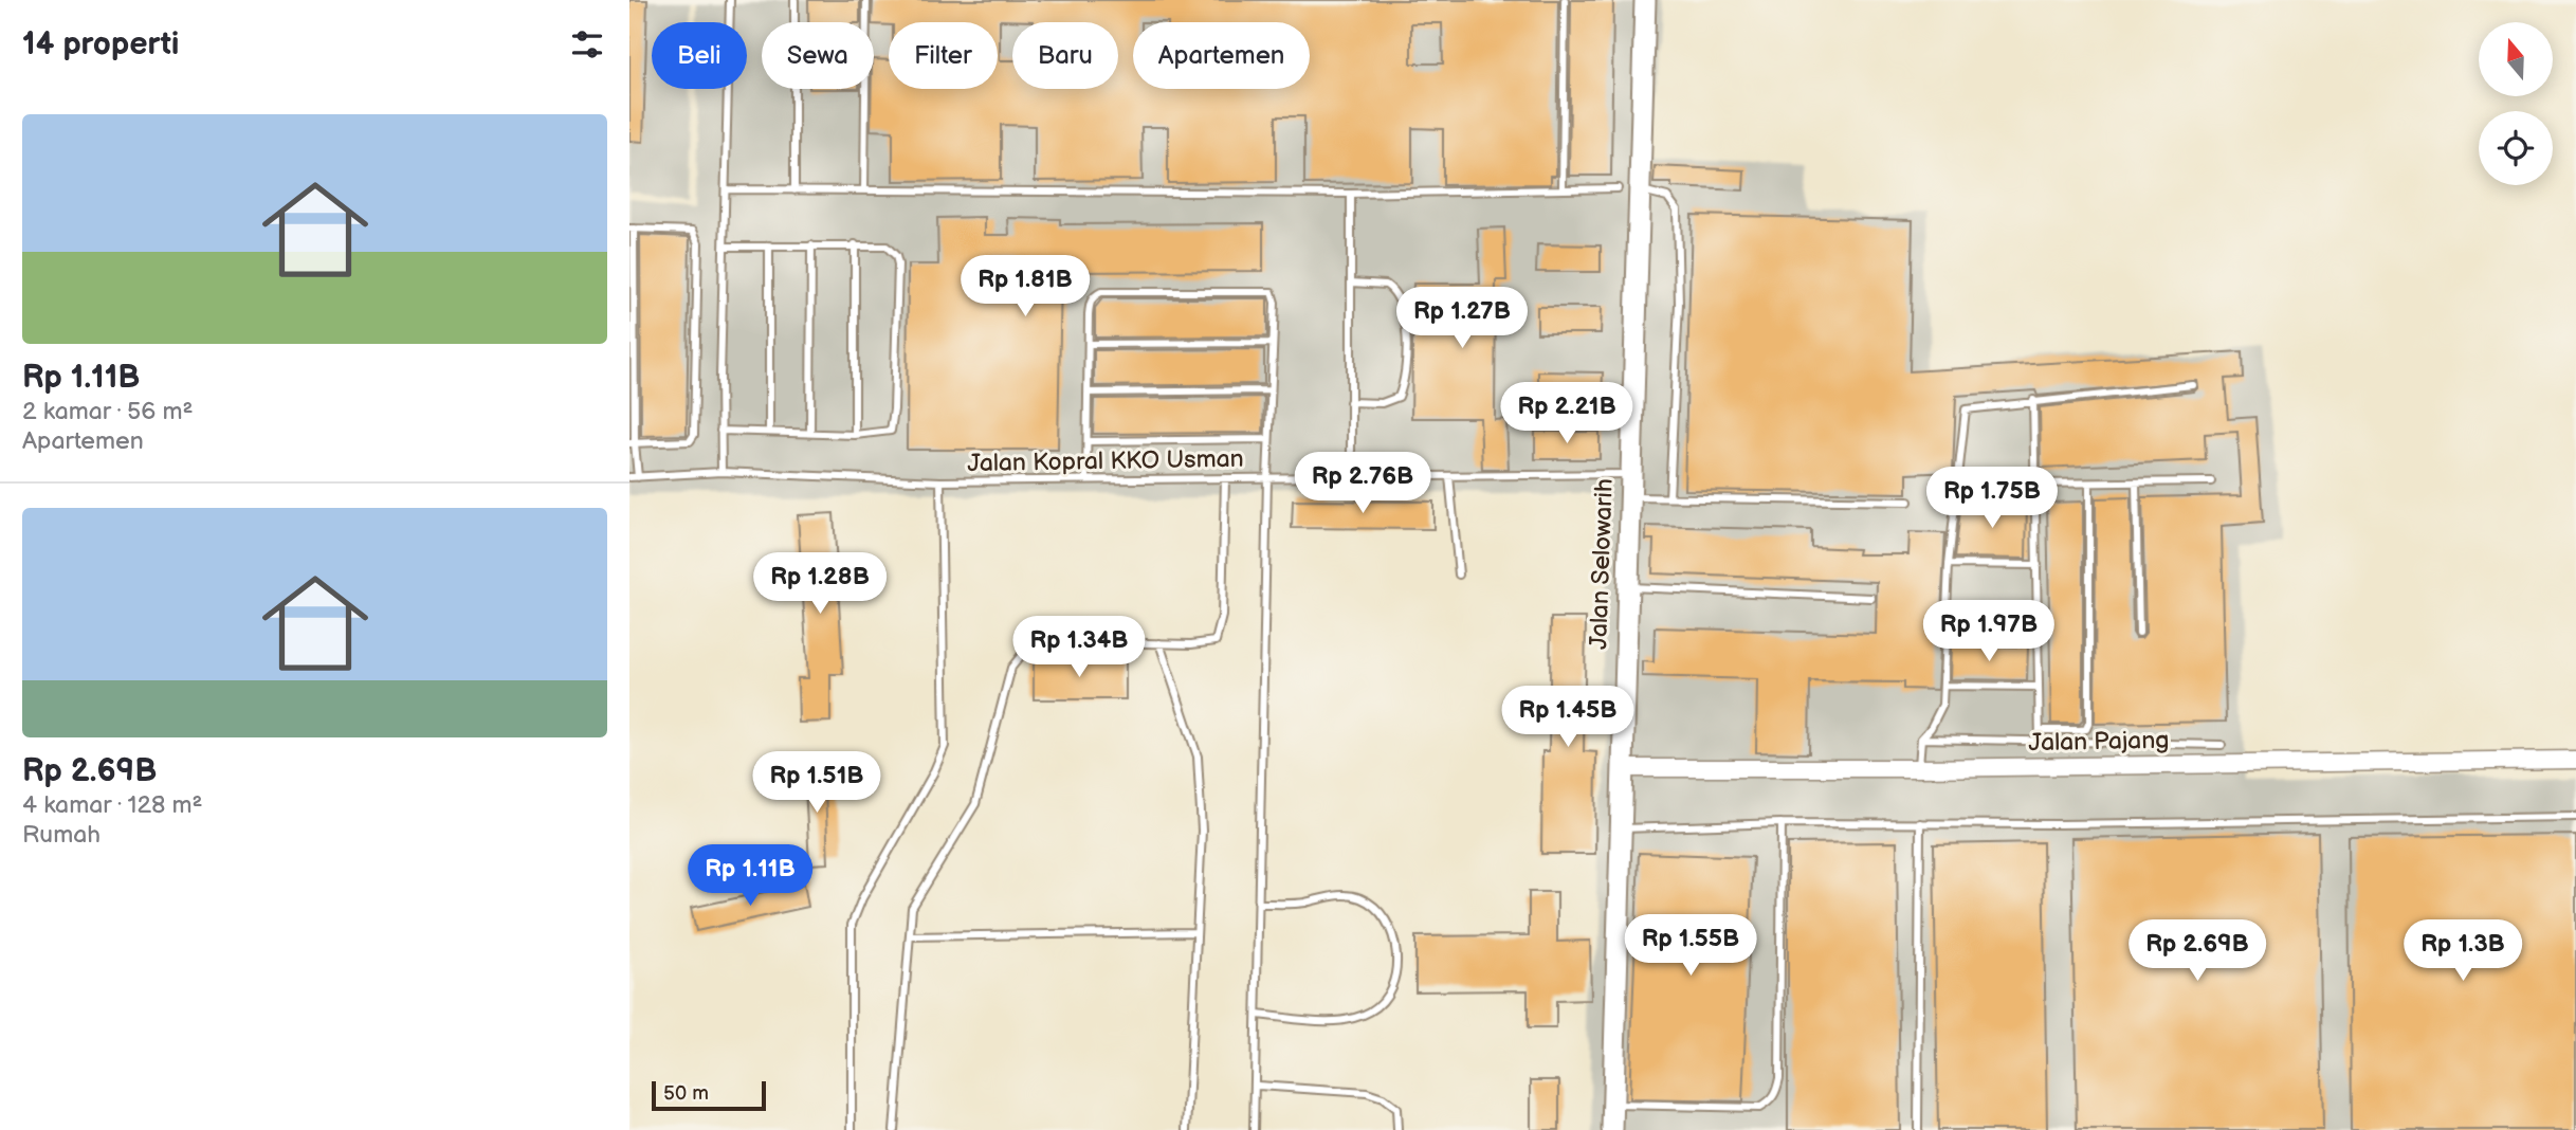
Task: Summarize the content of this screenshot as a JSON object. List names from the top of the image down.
{
  "streets": {
    "main road": ["Jalan Selowarih"],
    "street": ["Jalan Pajang"],
    "lane": ["Jalan Kopral KKO Usman"]
  },
  "crossings": [
    ["Jalan Kopral KKO Usman", "Jalan Selowarih"],
    ["Jalan Selowarih", "Jalan Pajang"]
  ],
  "scale_bar": "50 m",
  "north": "top",
  "page": {
    "heading": "14 properti",
    "chip": [
      "Beli",
      "Sewa",
      "Filter",
      "Baru",
      "Apartemen"
    ],
    "list": [
      {
        "name": "Rp 1.11B",
        "note": "2 kamar · 56 m² · Apartemen"
      },
      {
        "name": "Rp 2.69B",
        "note": "4 kamar · 128 m² · Rumah"
      }
    ],
    "price": [
      "Rp 1.81B",
      "Rp 1.27B",
      "Rp 2.21B",
      "Rp 2.76B",
      "Rp 1.75B",
      "Rp 1.28B",
      "Rp 1.97B",
      "Rp 1.34B",
      "Rp 1.45B",
      "Rp 1.51B",
      "Rp 1.11B",
      "Rp 1.55B",
      "Rp 2.69B",
      "Rp 1.3B"
    ],
    "scale": "50 m"
  }
}
